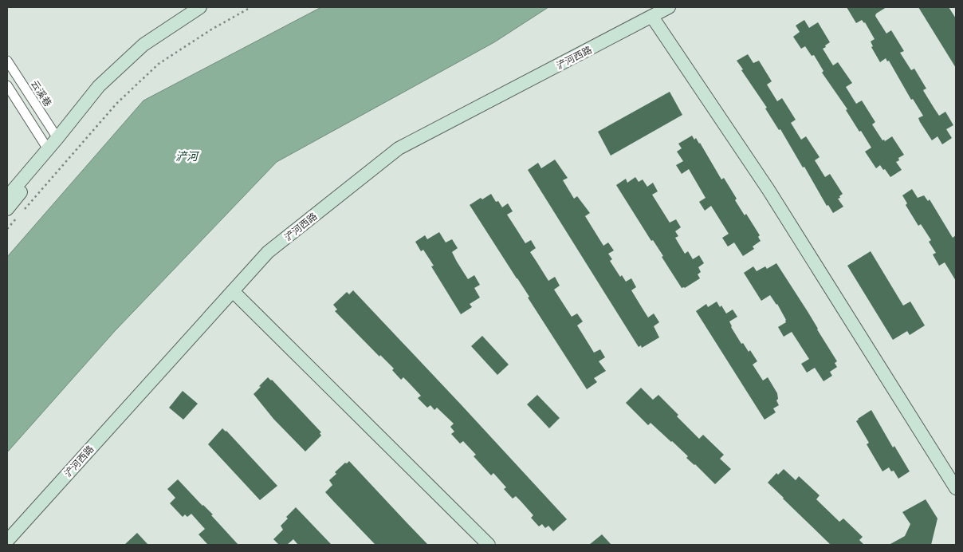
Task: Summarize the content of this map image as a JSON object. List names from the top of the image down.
{
  "streets": {
    "street": ["浐河西路", "云溪巷"]
  },
  "water": ["浐河"]
}
